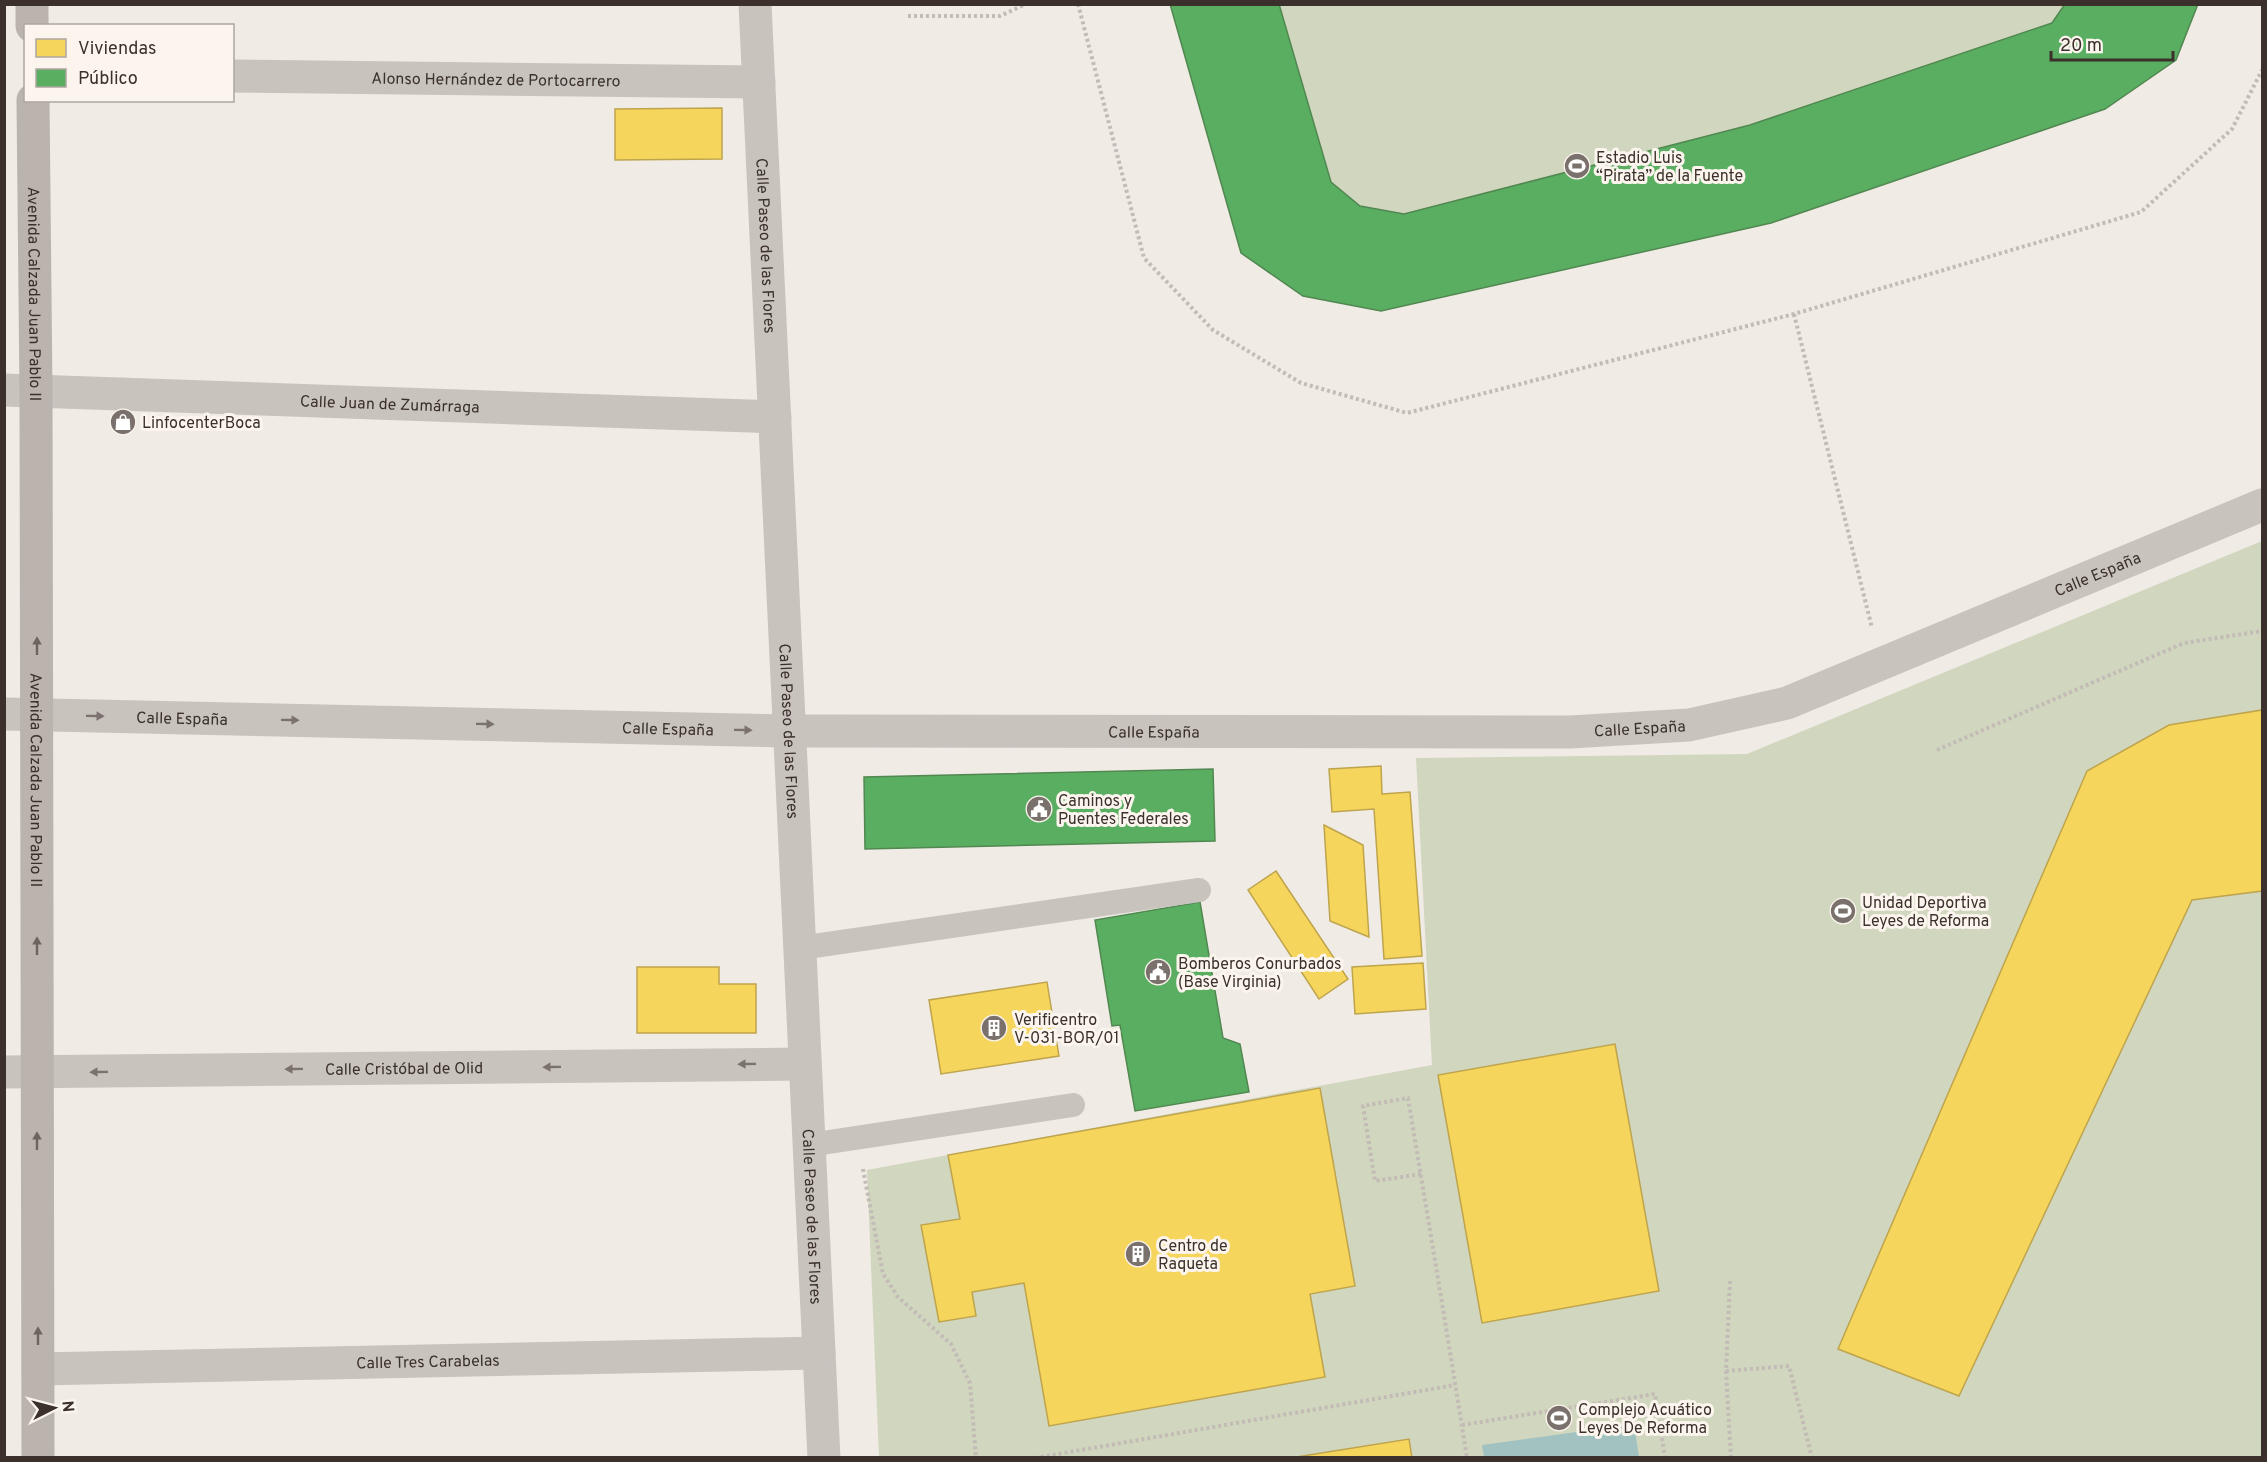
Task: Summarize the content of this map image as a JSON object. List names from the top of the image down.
{
  "streets": {
    "main road": ["Avenida Calzada Juan Pablo II"],
    "street": [
      "Alonso Hernández de Portocarrero",
      "Calle Paseo de las Flores",
      "Calle Juan de Zumárraga",
      "Calle España",
      "Calle Cristóbal de Olid",
      "Calle Tres Carabelas"
    ]
  },
  "crossings": [
    ["Alonso Hernández de Portocarrero", "Calle Paseo de las Flores"],
    ["Calle Paseo de las Flores", "Calle Juan de Zumárraga"],
    ["Calle Paseo de las Flores", "Calle España"],
    ["Calle Paseo de las Flores", "Calle Cristóbal de Olid"],
    ["Calle Paseo de las Flores", "Calle Tres Carabelas"],
    ["Avenida Calzada Juan Pablo II", "Calle Juan de Zumárraga"],
    ["Avenida Calzada Juan Pablo II", "Calle España"],
    ["Avenida Calzada Juan Pablo II", "Calle Cristóbal de Olid"],
    ["Avenida Calzada Juan Pablo II", "Calle Tres Carabelas"]
  ],
  "one_way": ["Avenida Calzada Juan Pablo II", "Calle Cristóbal de Olid"],
  "places": {
    "sports": ["Estadio Luis “Pirata” de la Fuente", "Unidad Deportiva Leyes de Reforma", "Complejo Acuático Leyes De Reforma"],
    "shop": ["LinfocenterBoca"],
    "public building": ["Caminos y Puentes Federales", "Bomberos Conurbados (Base Virginia)"],
    "building": ["Verificentro V-031-BOR/01", "Centro de Raqueta"]
  },
  "legend": ["Viviendas", "Público"],
  "scale_bar": "20 m",
  "north": "right"
}
